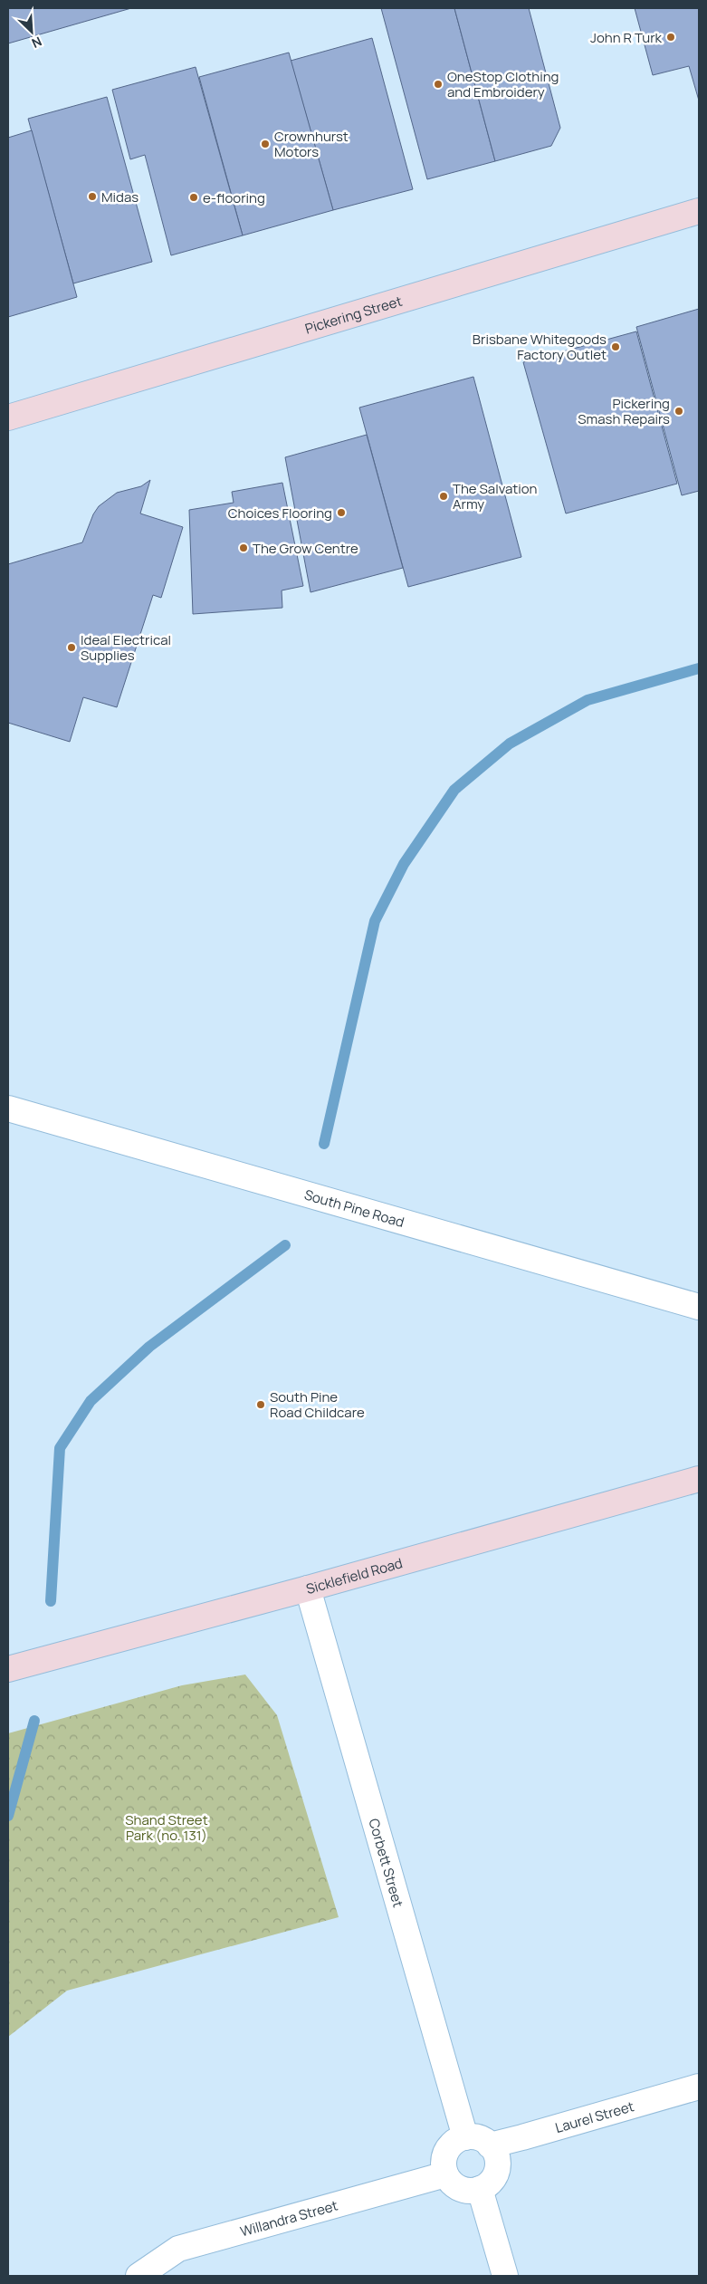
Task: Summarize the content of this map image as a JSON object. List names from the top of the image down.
{
  "streets": {
    "main road": ["Pickering Street", "Sicklefield Road"],
    "street": [
      "South Pine Road",
      "Corbett Street",
      "Laurel Street",
      "Willandra Street"
    ]
  },
  "crossings": [
    ["Sicklefield Road", "Corbett Street"],
    ["Corbett Street", "Laurel Street"],
    ["Corbett Street", "Willandra Street"],
    ["Laurel Street", "Willandra Street"]
  ],
  "parks": ["Shand Street Park (no. 131)"],
  "places": [
    "John R Turk",
    "OneStop Clothing and Embroidery",
    "Crownhurst Motors",
    "Midas",
    "e-flooring",
    "Brisbane Whitegoods Factory Outlet",
    "Pickering Smash Repairs",
    "The Salvation Army",
    "Choices Flooring",
    "The Grow Centre",
    "Ideal Electrical Supplies",
    "South Pine Road Childcare"
  ],
  "north": "bottom right"
}
